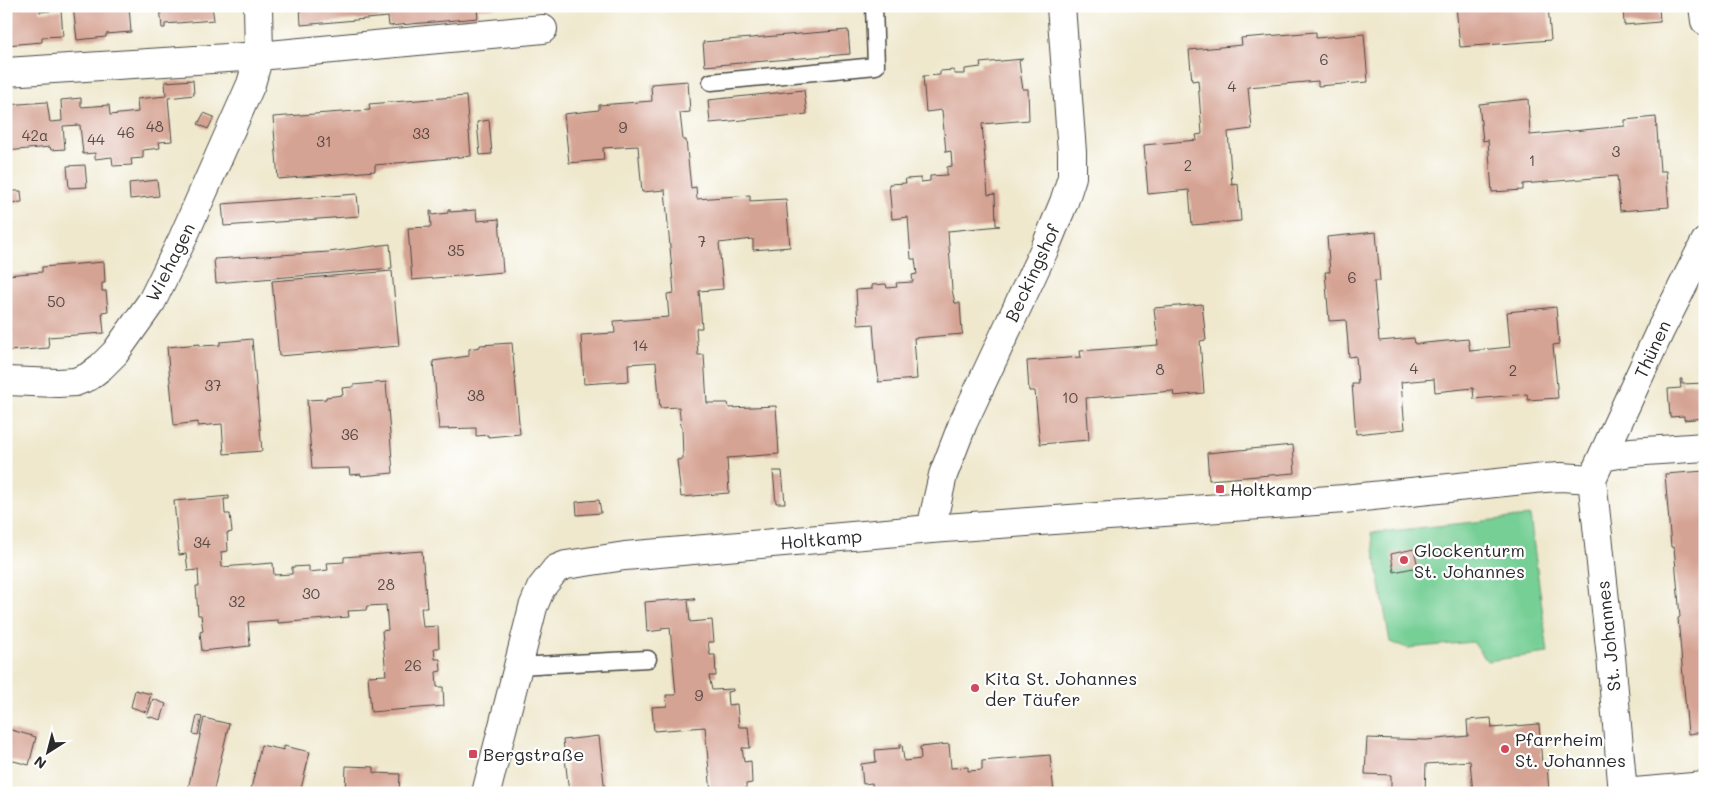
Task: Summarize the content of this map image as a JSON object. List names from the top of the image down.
{
  "streets": {
    "street": [
      "Wiehagen",
      "Beckingshof",
      "Thünen",
      "Holtkamp",
      "St. Johannes"
    ]
  },
  "crossings": [
    ["Beckingshof", "Holtkamp"],
    ["Thünen", "Holtkamp"],
    ["Thünen", "St. Johannes"],
    ["Holtkamp", "St. Johannes"]
  ],
  "places": {
    "transit": ["Holtkamp", "Bergstraße"],
    "other": ["Glockenturm St. Johannes", "Kita St. Johannes der Täufer", "Pfarrheim St. Johannes"]
  },
  "house_numbers": [
    "6",
    "4",
    "48",
    "9",
    "46",
    "33",
    "42a",
    "44",
    "31",
    "3",
    "1",
    "2",
    "7",
    "35",
    "6",
    "50",
    "14",
    "4",
    "8",
    "2",
    "37",
    "38",
    "10",
    "36",
    "34",
    "28",
    "30",
    "32",
    "26",
    "9"
  ],
  "north": "bottom left"
}
